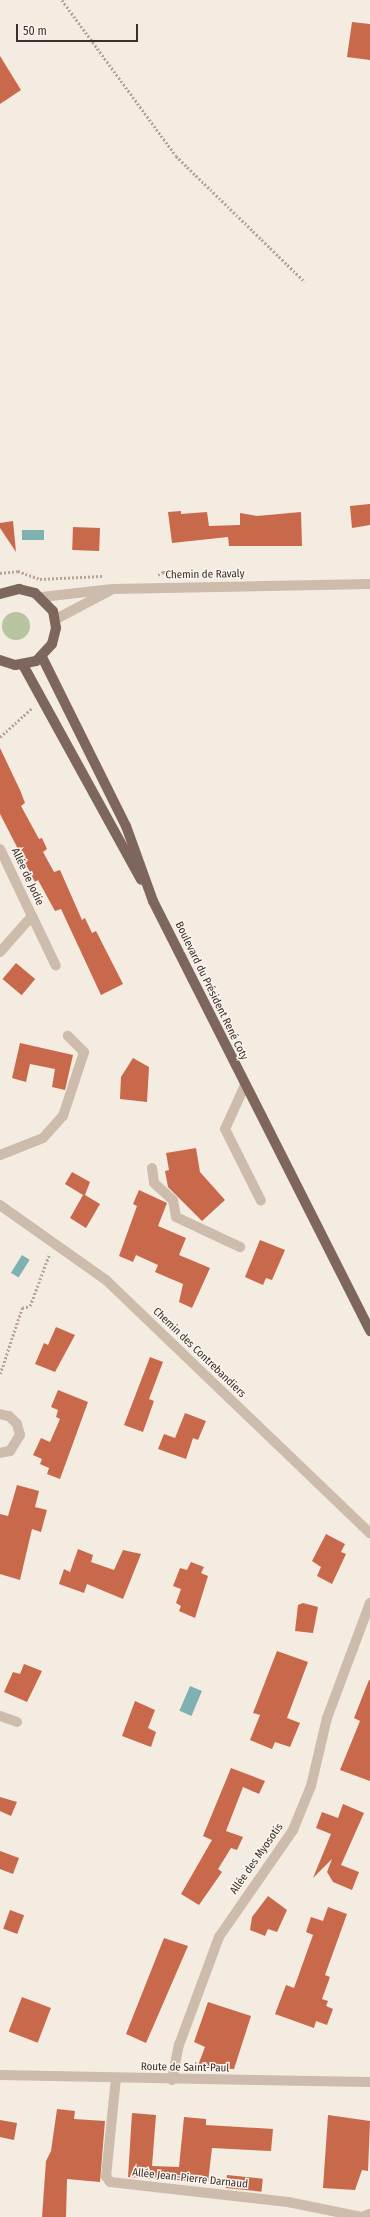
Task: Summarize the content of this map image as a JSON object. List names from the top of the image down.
{
  "streets": {
    "main road": ["Boulevard du Président René Coty"],
    "street": [
      "Chemin de Ravaly",
      "Allée de Jodie",
      "Chemin des Contrebandiers",
      "Allée des Myosotis",
      "Route de Saint-Paul",
      "Allée Jean-Pierre Darnaud"
    ]
  },
  "crossings": [
    ["Allée des Myosotis", "Route de Saint-Paul"],
    ["Route de Saint-Paul", "Allée Jean-Pierre Darnaud"]
  ],
  "scale_bar": "50 m"
}
